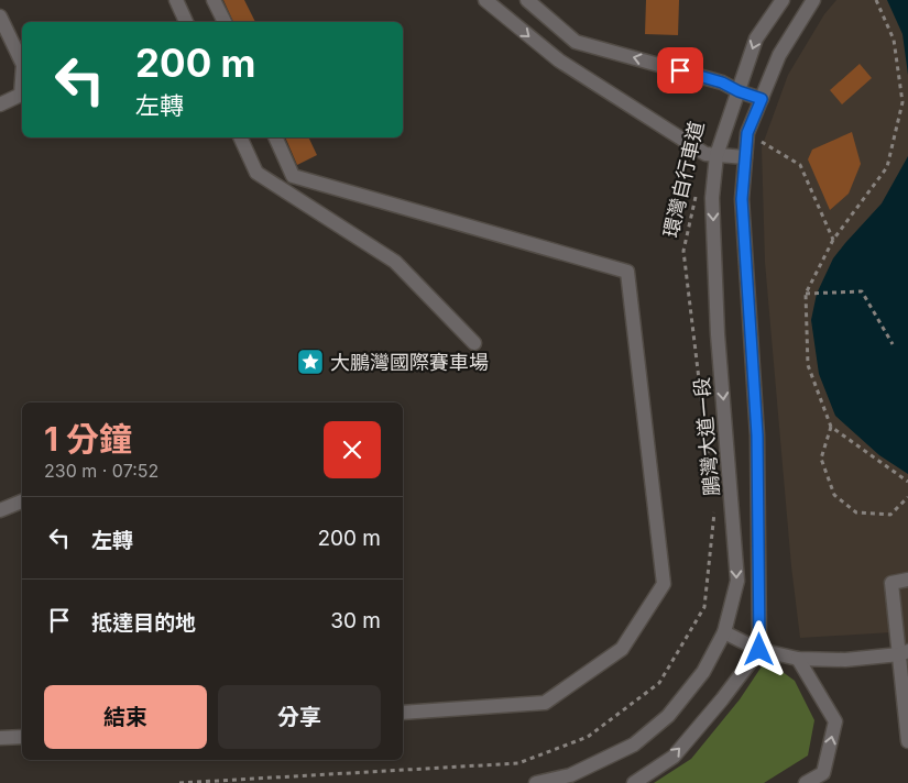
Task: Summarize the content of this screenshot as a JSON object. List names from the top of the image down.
{
  "streets": {
    "street": ["鵬灣大道一段"],
    "path": ["環灣自行車道"]
  },
  "places": {
    "place": ["大鵬灣國際賽車場"]
  },
  "page": {
    "turn": ["200 m", "左轉"],
    "heading": ["1 分鐘", "230 m · 07:52"],
    "list": [
      {
        "name": "左轉",
        "value": "200 m"
      },
      {
        "name": "抵達目的地",
        "value": "30 m"
      }
    ],
    "buttons": ["結束", "分享"]
  }
}
